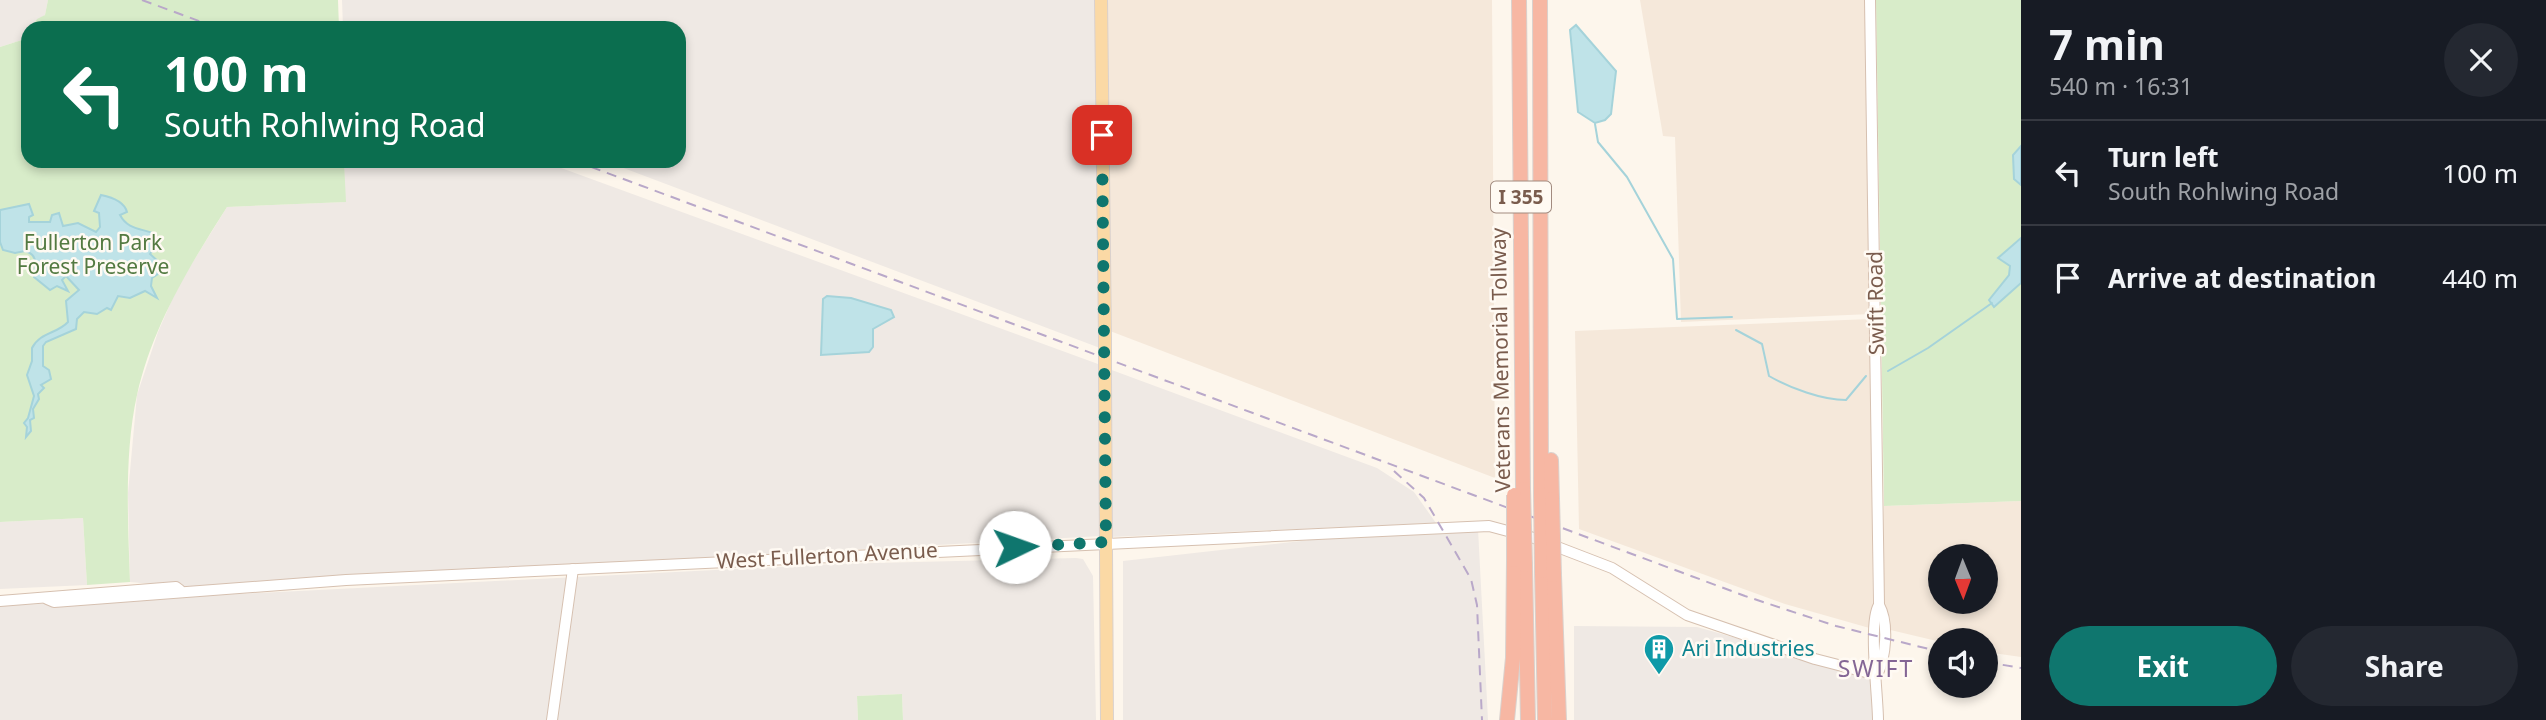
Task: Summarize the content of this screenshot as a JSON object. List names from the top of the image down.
{
  "streets": {
    "highway": ["I 355", "Veterans Memorial Tollway"],
    "street": ["Swift Road", "West Fullerton Avenue"]
  },
  "crossings": [
    ["Swift Road", "West Fullerton Avenue"]
  ],
  "districts": ["SWIFT"],
  "parks": ["Fullerton Park Forest Preserve"],
  "places": {
    "building": ["Ari Industries"]
  },
  "north": "bottom",
  "page": {
    "heading": ["7 min", "540 m · 16:31"],
    "turn": ["100 m", "South Rohlwing Road"],
    "list": [
      {
        "name": "Turn left",
        "note": "South Rohlwing Road",
        "value": "100 m"
      },
      {
        "name": "Arrive at destination",
        "value": "440 m"
      }
    ],
    "buttons": ["Exit", "Share"]
  }
}
